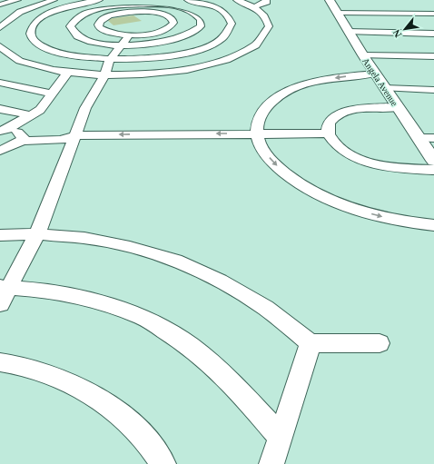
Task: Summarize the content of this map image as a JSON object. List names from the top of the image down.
{
  "streets": {
    "main road": ["Angela Avenue"]
  },
  "north": "bottom left"
}
